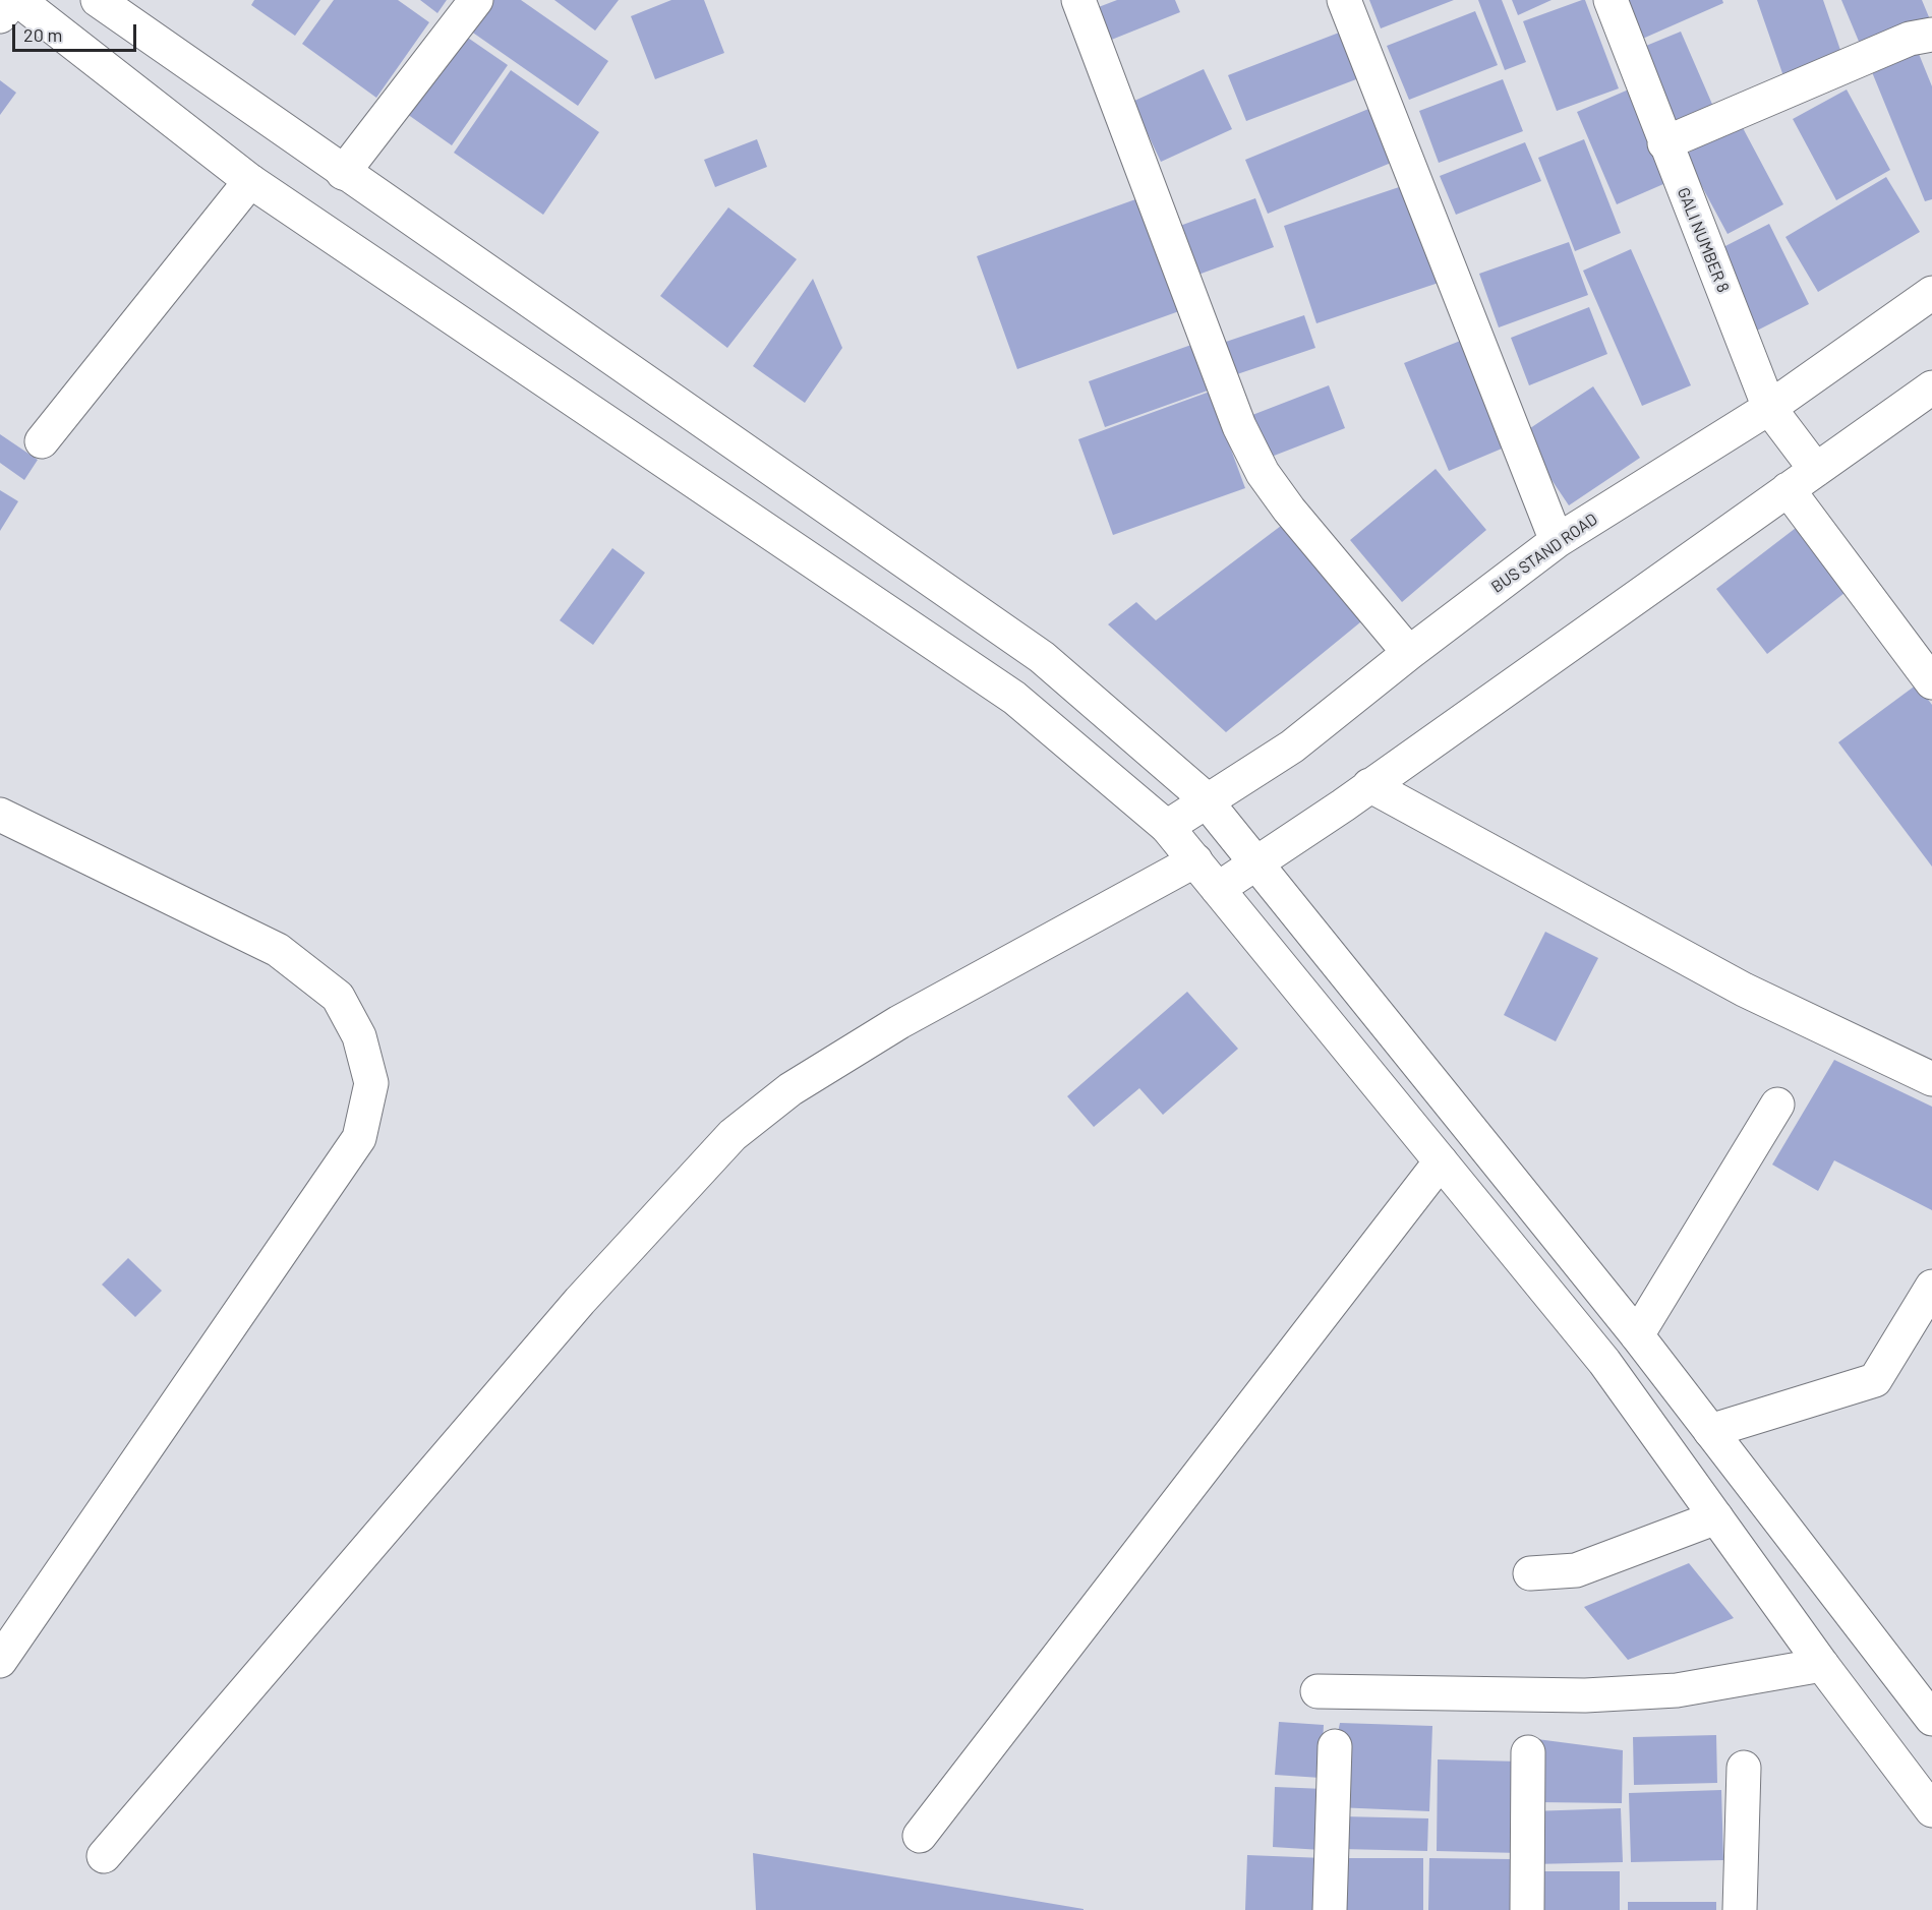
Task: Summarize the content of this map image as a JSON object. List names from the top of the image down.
{
  "streets": {
    "street": ["GALI NUMBER 8", "BUS STAND ROAD"]
  },
  "crossings": [
    ["GALI NUMBER 8", "BUS STAND ROAD"]
  ],
  "scale_bar": "20 m"
}
